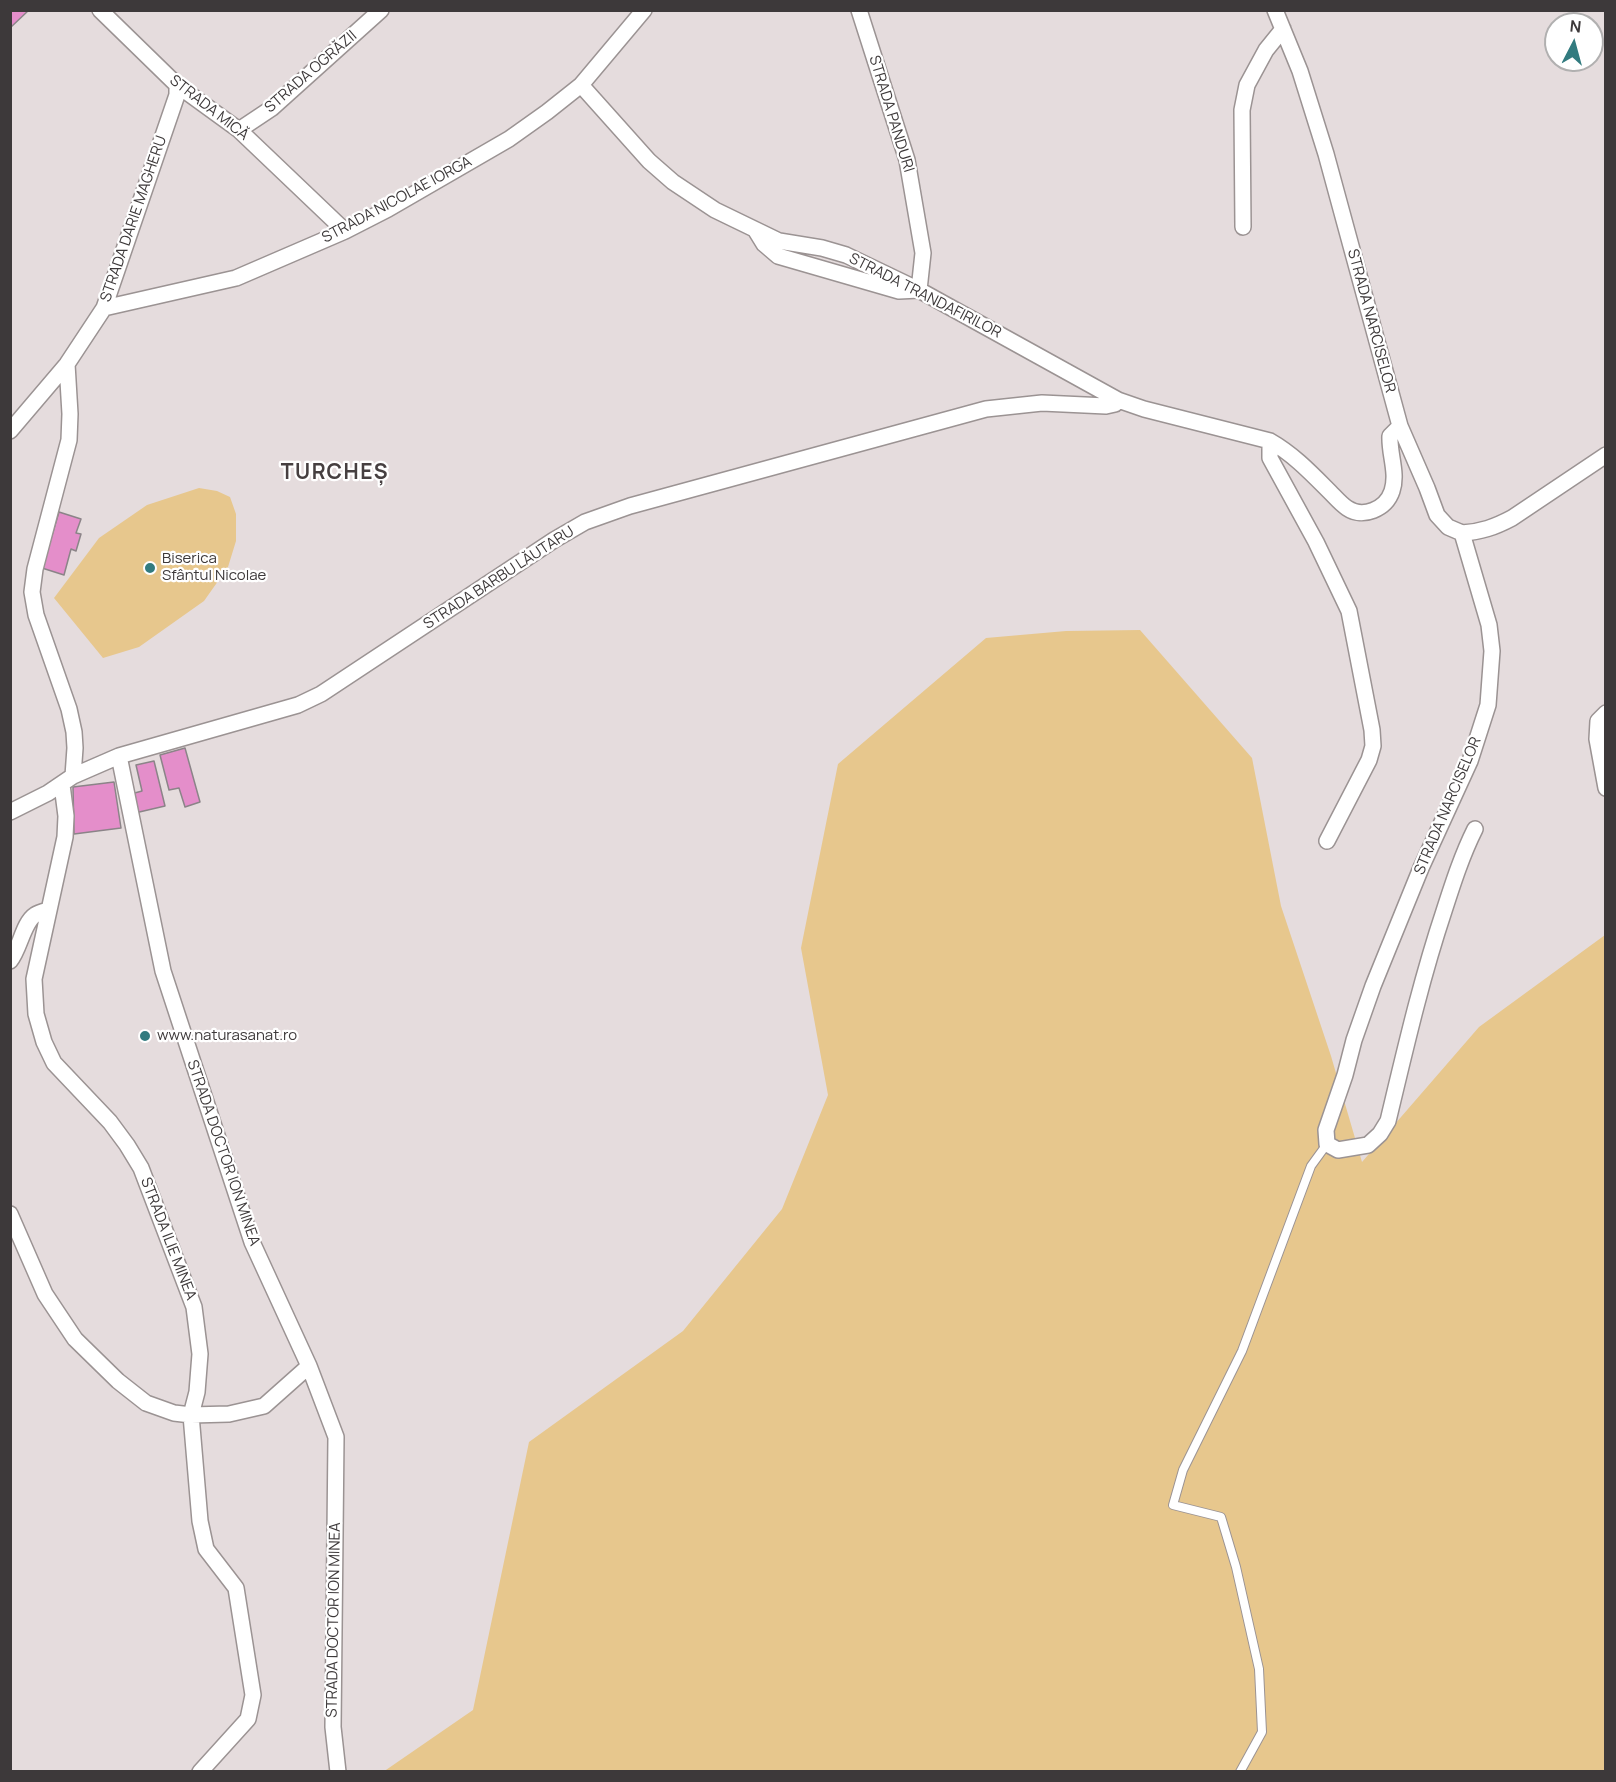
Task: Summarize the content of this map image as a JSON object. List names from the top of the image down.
{
  "streets": {
    "street": [
      "STRADA OGRĂZII",
      "STRADA MICĂ",
      "STRADA PANDURI",
      "STRADA NICOLAE IORGA",
      "STRADA DARIE MAGHERU",
      "STRADA TRANDAFIRILOR",
      "STRADA NARCISELOR",
      "STRADA BARBU LĂUTARU",
      "STRADA DOCTOR ION MINEA",
      "STRADA ILIE MINEA"
    ]
  },
  "crossings": [
    ["STRADA OGRĂZII", "STRADA MICĂ"],
    ["STRADA MICĂ", "STRADA NICOLAE IORGA"],
    ["STRADA MICĂ", "STRADA DARIE MAGHERU"],
    ["STRADA PANDURI", "STRADA TRANDAFIRILOR"],
    ["STRADA NICOLAE IORGA", "STRADA DARIE MAGHERU"],
    ["STRADA NICOLAE IORGA", "STRADA TRANDAFIRILOR"],
    ["STRADA DARIE MAGHERU", "STRADA ILIE MINEA"],
    ["STRADA TRANDAFIRILOR", "STRADA NARCISELOR"],
    ["STRADA TRANDAFIRILOR", "STRADA BARBU LĂUTARU"],
    ["STRADA BARBU LĂUTARU", "STRADA DOCTOR ION MINEA"],
    ["STRADA BARBU LĂUTARU", "STRADA ILIE MINEA"]
  ],
  "districts": ["TURCHEȘ"],
  "places": ["Biserica Sfântul Nicolae", "www.naturasanat.ro"],
  "north": "top"
}
